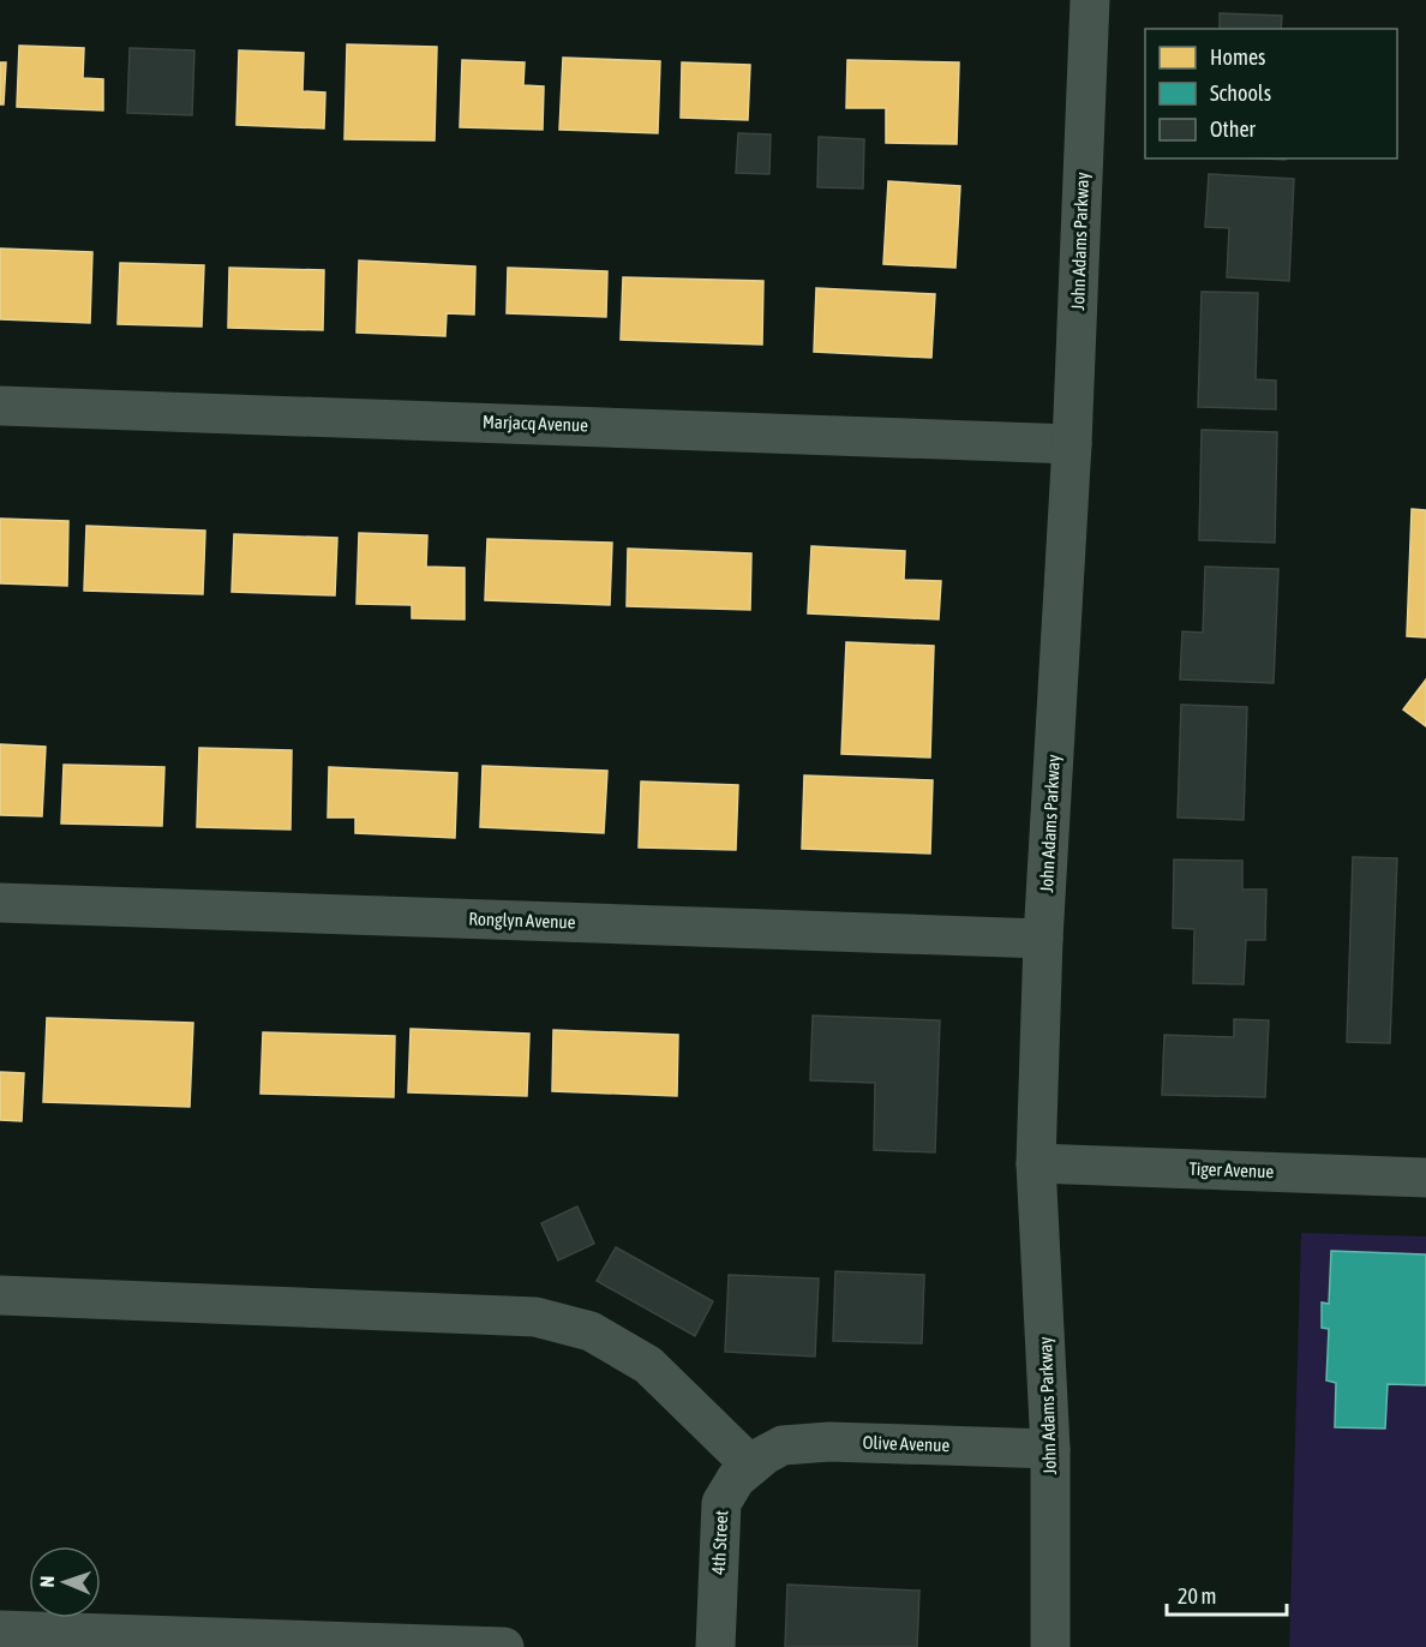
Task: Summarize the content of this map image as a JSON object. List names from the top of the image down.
{
  "streets": {
    "street": [
      "John Adams Parkway",
      "Marjacq Avenue",
      "Ronglyn Avenue",
      "Tiger Avenue",
      "Olive Avenue",
      "4th Street"
    ]
  },
  "crossings": [
    ["John Adams Parkway", "Marjacq Avenue"],
    ["John Adams Parkway", "Ronglyn Avenue"],
    ["John Adams Parkway", "Tiger Avenue"],
    ["John Adams Parkway", "Olive Avenue"],
    ["Olive Avenue", "4th Street"]
  ],
  "legend": ["Homes", "Schools", "Other"],
  "scale_bar": "20 m",
  "north": "left"
}
